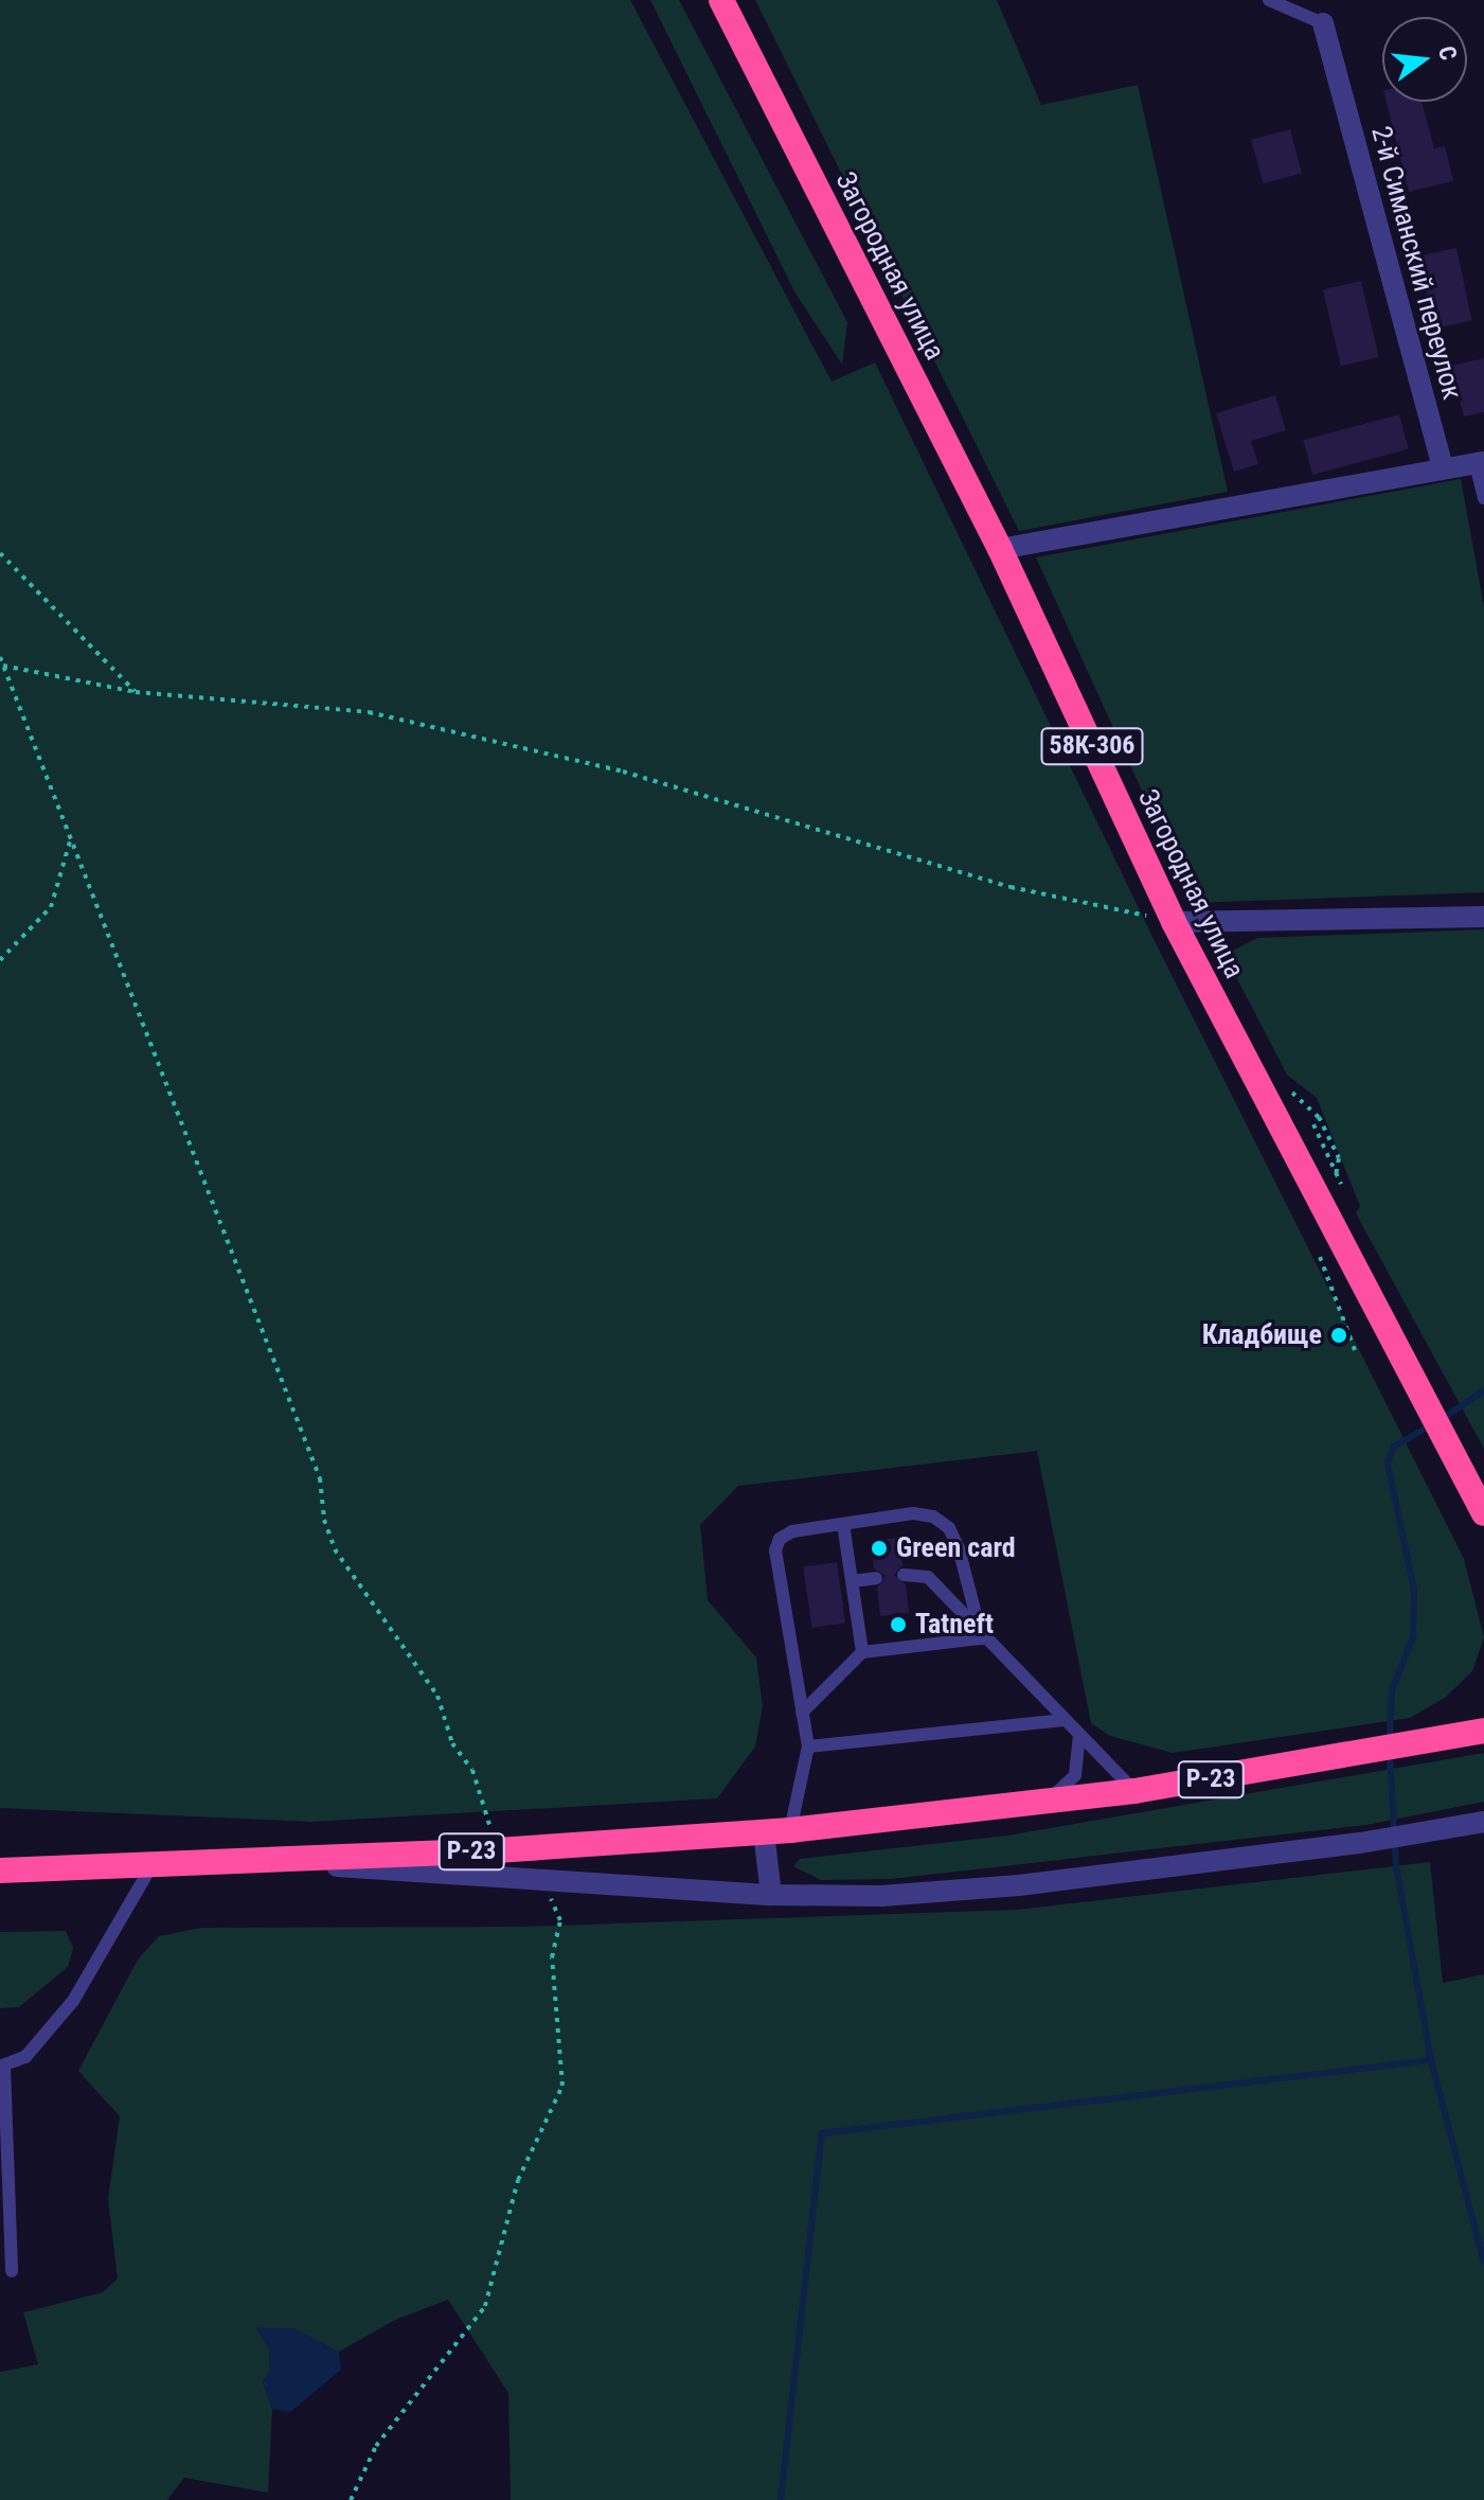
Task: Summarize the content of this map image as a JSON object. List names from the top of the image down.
{
  "streets": {
    "highway": ["Загородная улица", "58К-306", "Р-23"],
    "street": ["2-й Симанский переулок"]
  },
  "places": ["Кладбище", "Green card", "Tatneft"],
  "north": "right"
}
